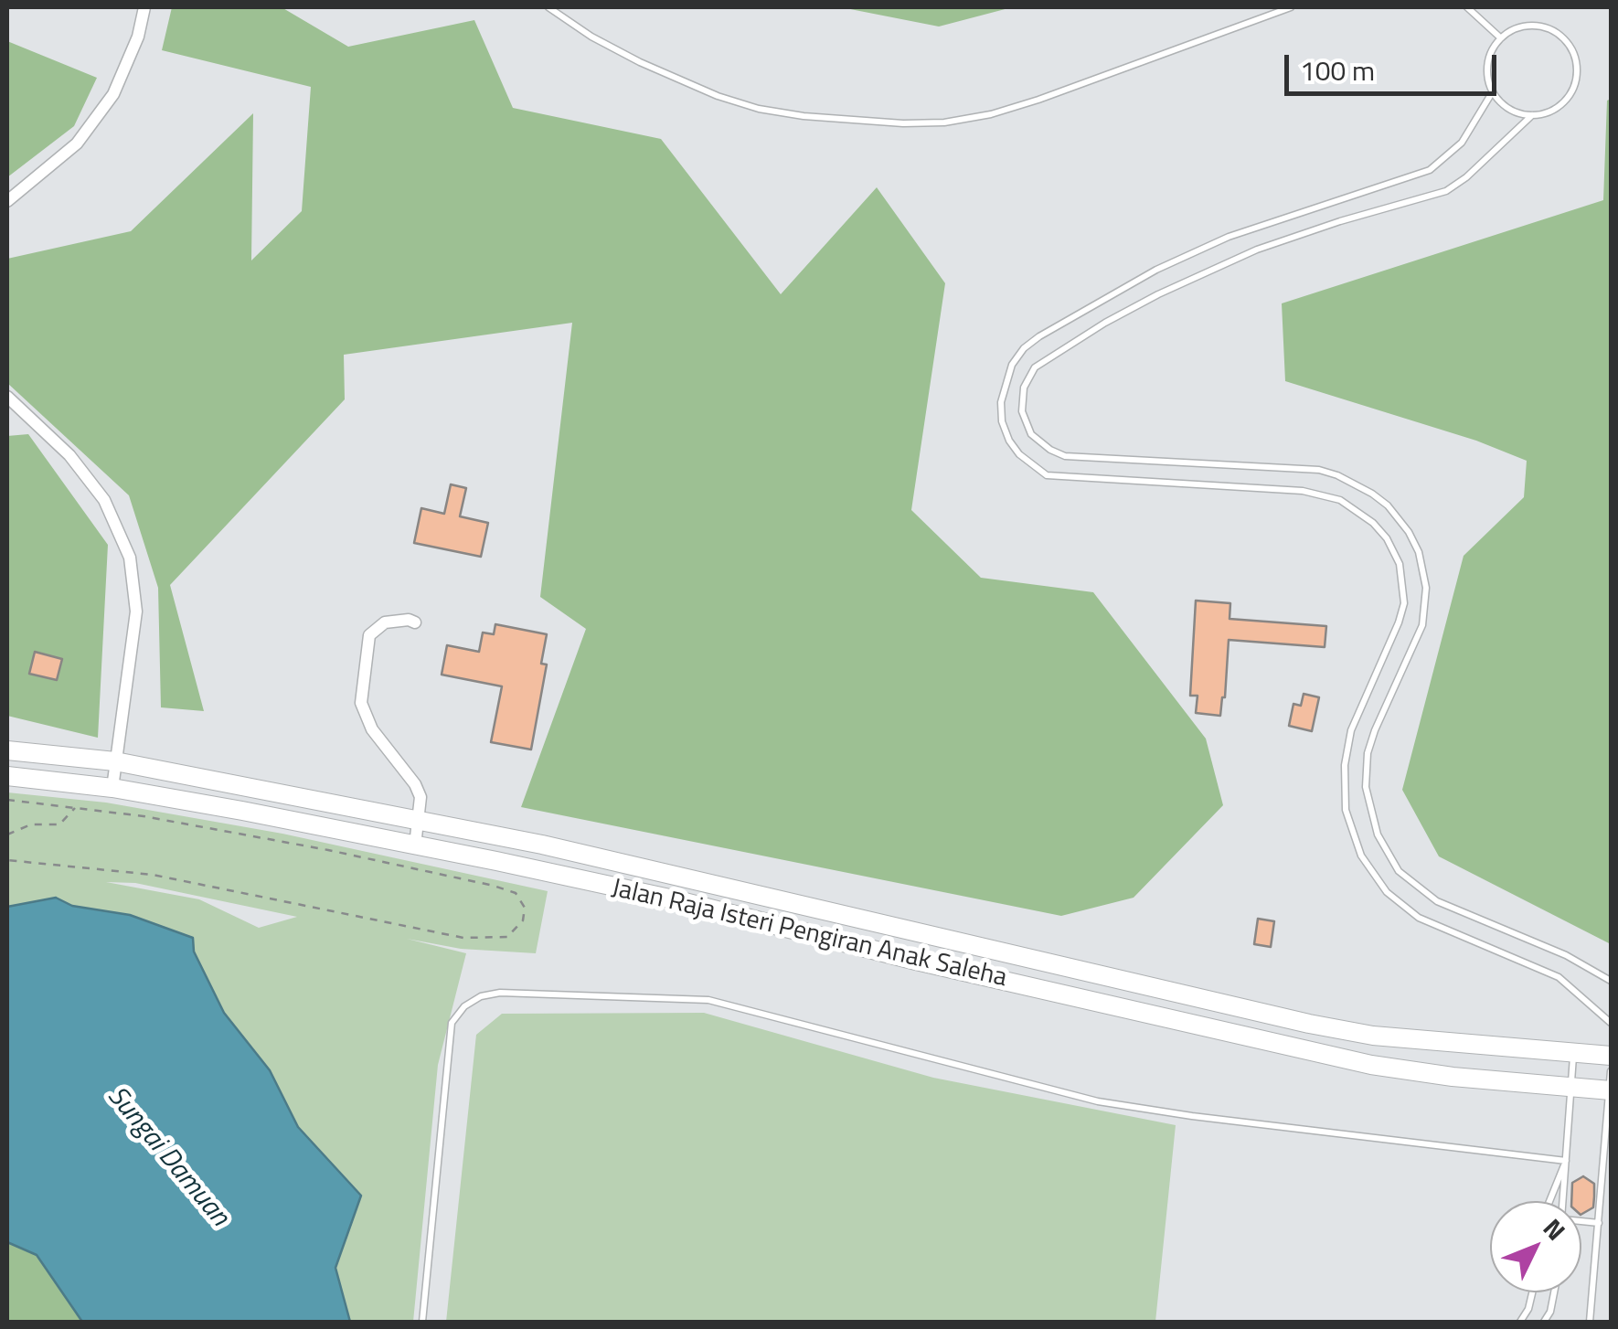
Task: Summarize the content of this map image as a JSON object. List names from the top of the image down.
{
  "streets": {
    "main road": ["Jalan Raja Isteri Pengiran Anak Saleha"]
  },
  "water": ["Sungai Damuan"],
  "scale_bar": "100 m",
  "north": "top right"
}
